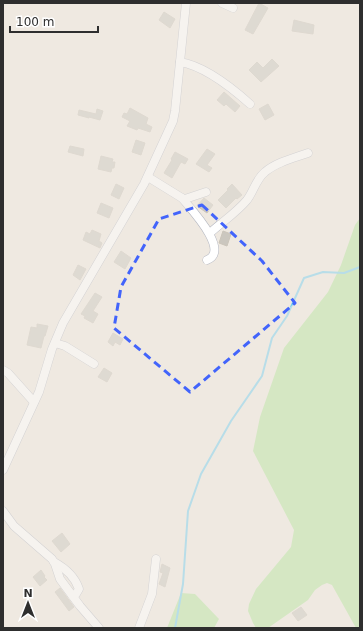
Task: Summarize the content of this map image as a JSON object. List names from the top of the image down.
{
  "scale_bar": "100 m",
  "north": "top"
}
